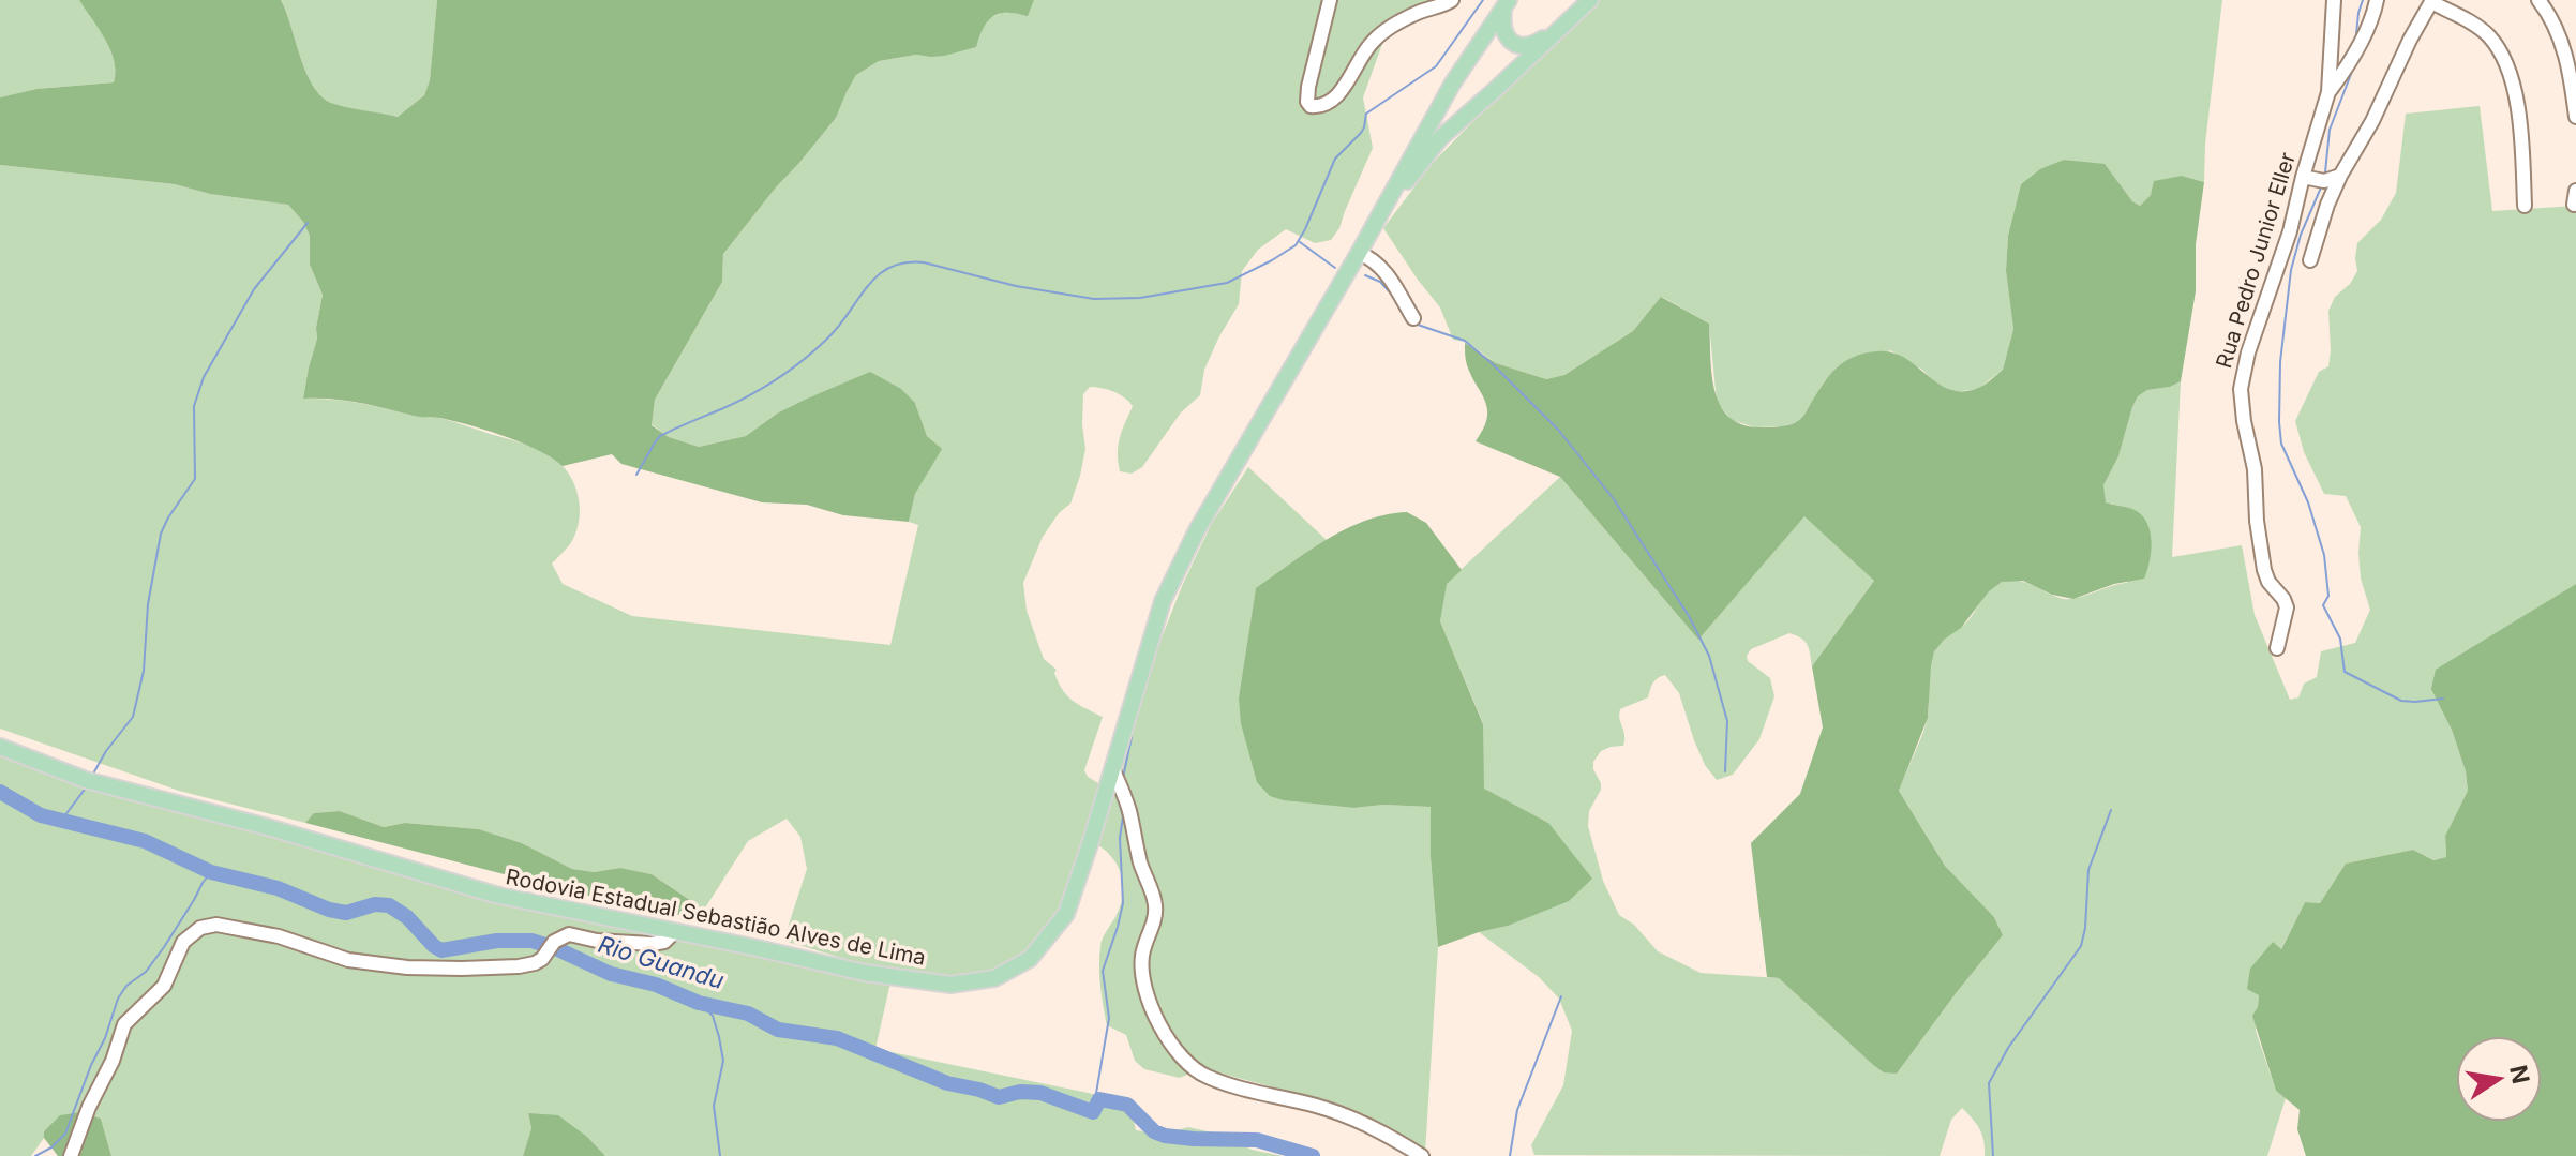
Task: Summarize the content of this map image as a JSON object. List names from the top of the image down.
{
  "streets": {
    "main road": ["Rodovia Estadual Sebastião Alves de Lima"],
    "street": ["Rua Pedro Junior Eller"]
  },
  "water": ["Rio Guandu"],
  "north": "right"
}
